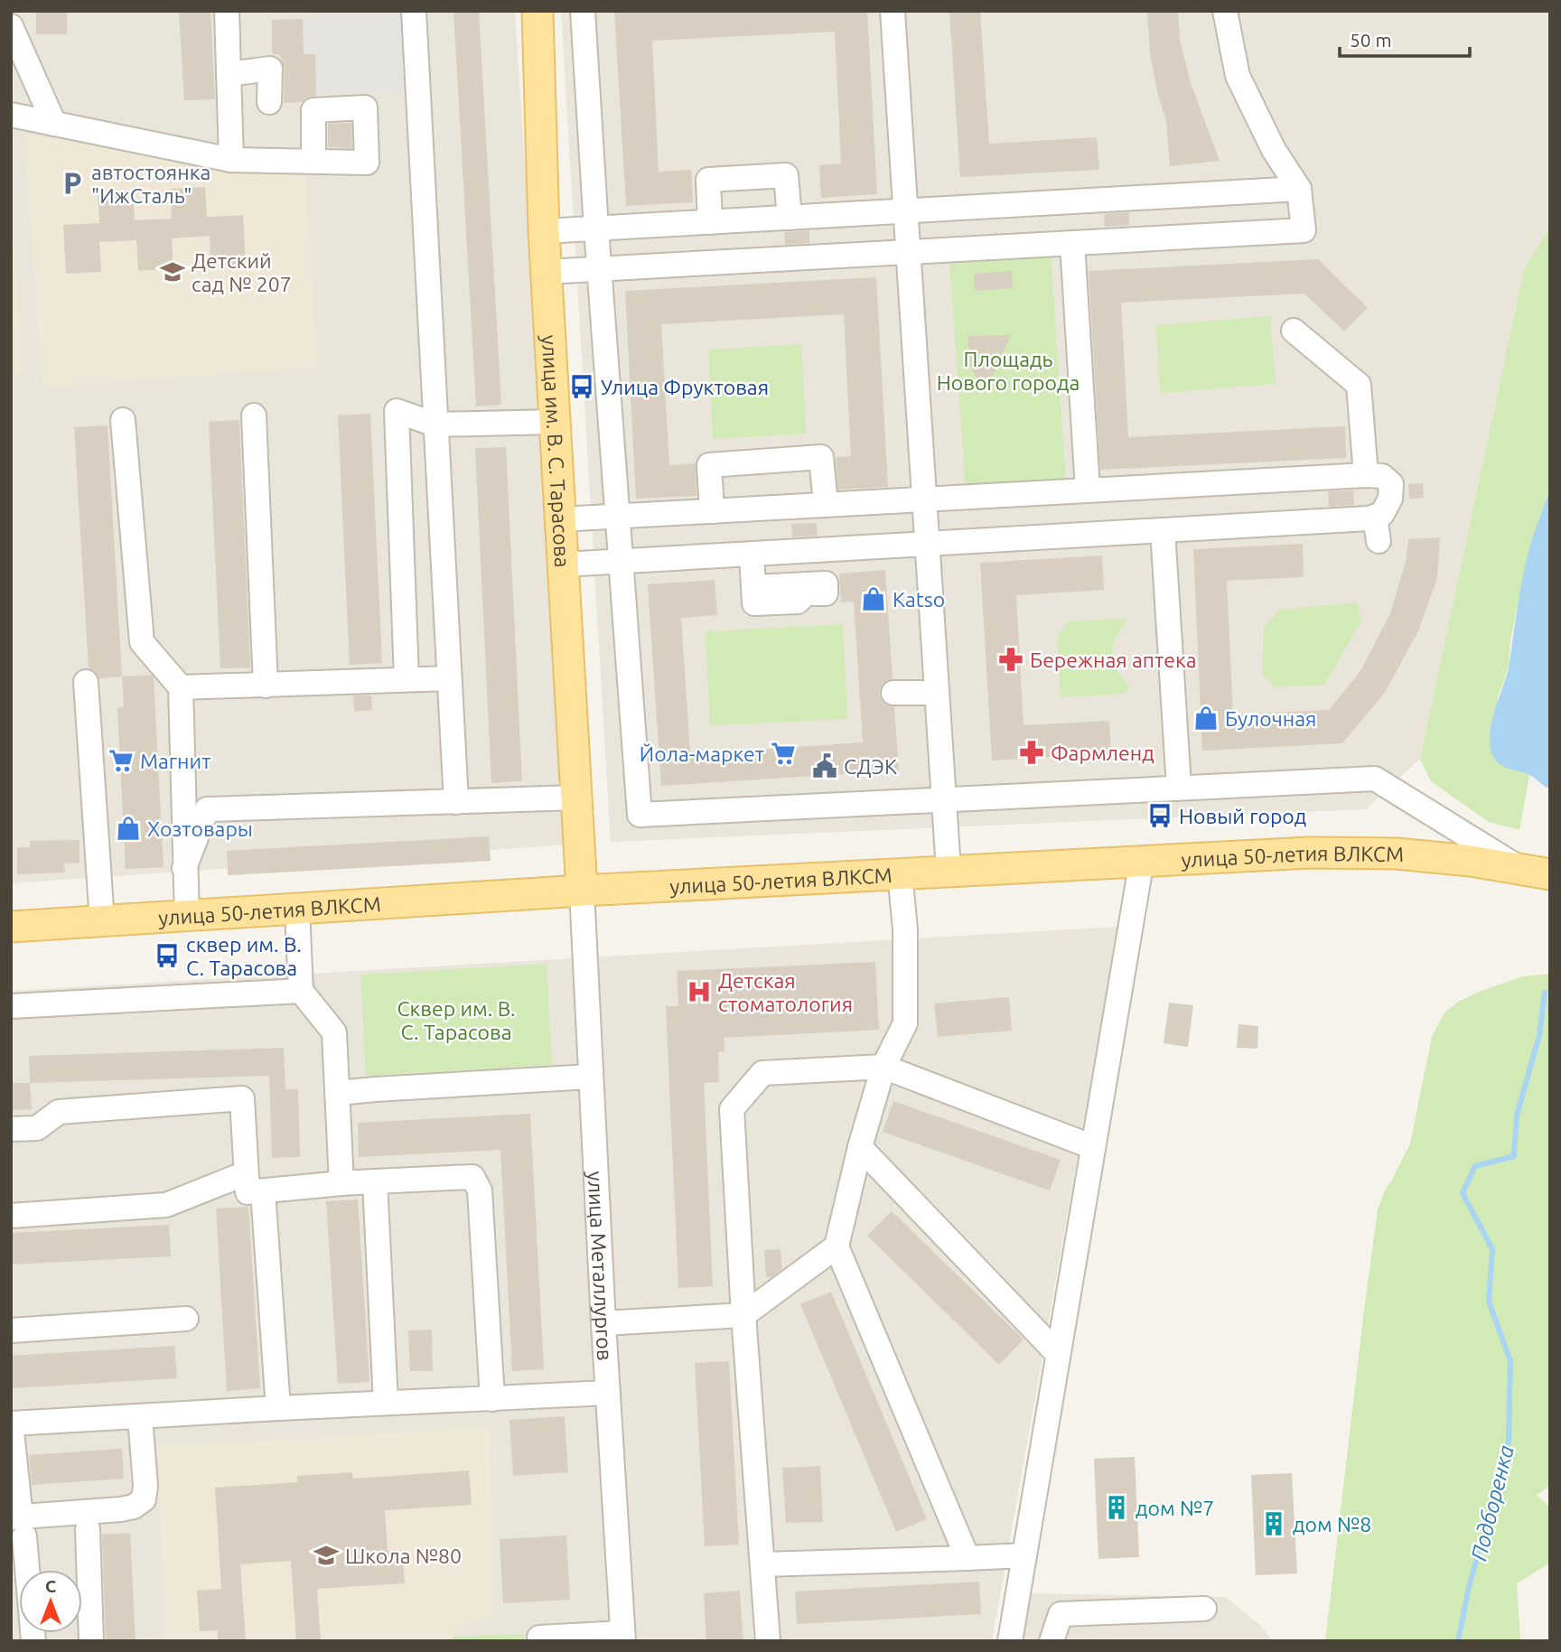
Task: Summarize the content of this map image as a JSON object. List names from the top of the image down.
{
  "streets": {
    "main road": ["улица им. В. С. Тарасова", "улица 50-летия ВЛКСМ"],
    "street": ["улица Металлургов"]
  },
  "crossings": [
    ["улица им. В. С. Тарасова", "улица 50-летия ВЛКСМ"],
    ["улица им. В. С. Тарасова", "улица Металлургов"],
    ["улица 50-летия ВЛКСМ", "улица Металлургов"]
  ],
  "water": ["Подборенка"],
  "parks": ["Площадь Нового города", "Сквер им. В. С. Тарасова"],
  "places": {
    "parking": ["автостоянка \"ИжСталь\""],
    "school or university": ["Детский сад № 207", "Школа №80"],
    "bus stop": ["Улица Фруктовая", "Новый город", "сквер им. В. С. Тарасова"],
    "shop": ["Katso", "Булочная", "Хозтовары"],
    "pharmacy": ["Бережная аптека", "Фармленд"],
    "supermarket": ["Йола-маркет", "Магнит"],
    "public building": ["СДЭК"],
    "hospital": ["Детская стоматология"],
    "building": ["дом №7", "дом №8"]
  },
  "scale_bar": "50 m",
  "north": "top"
}
